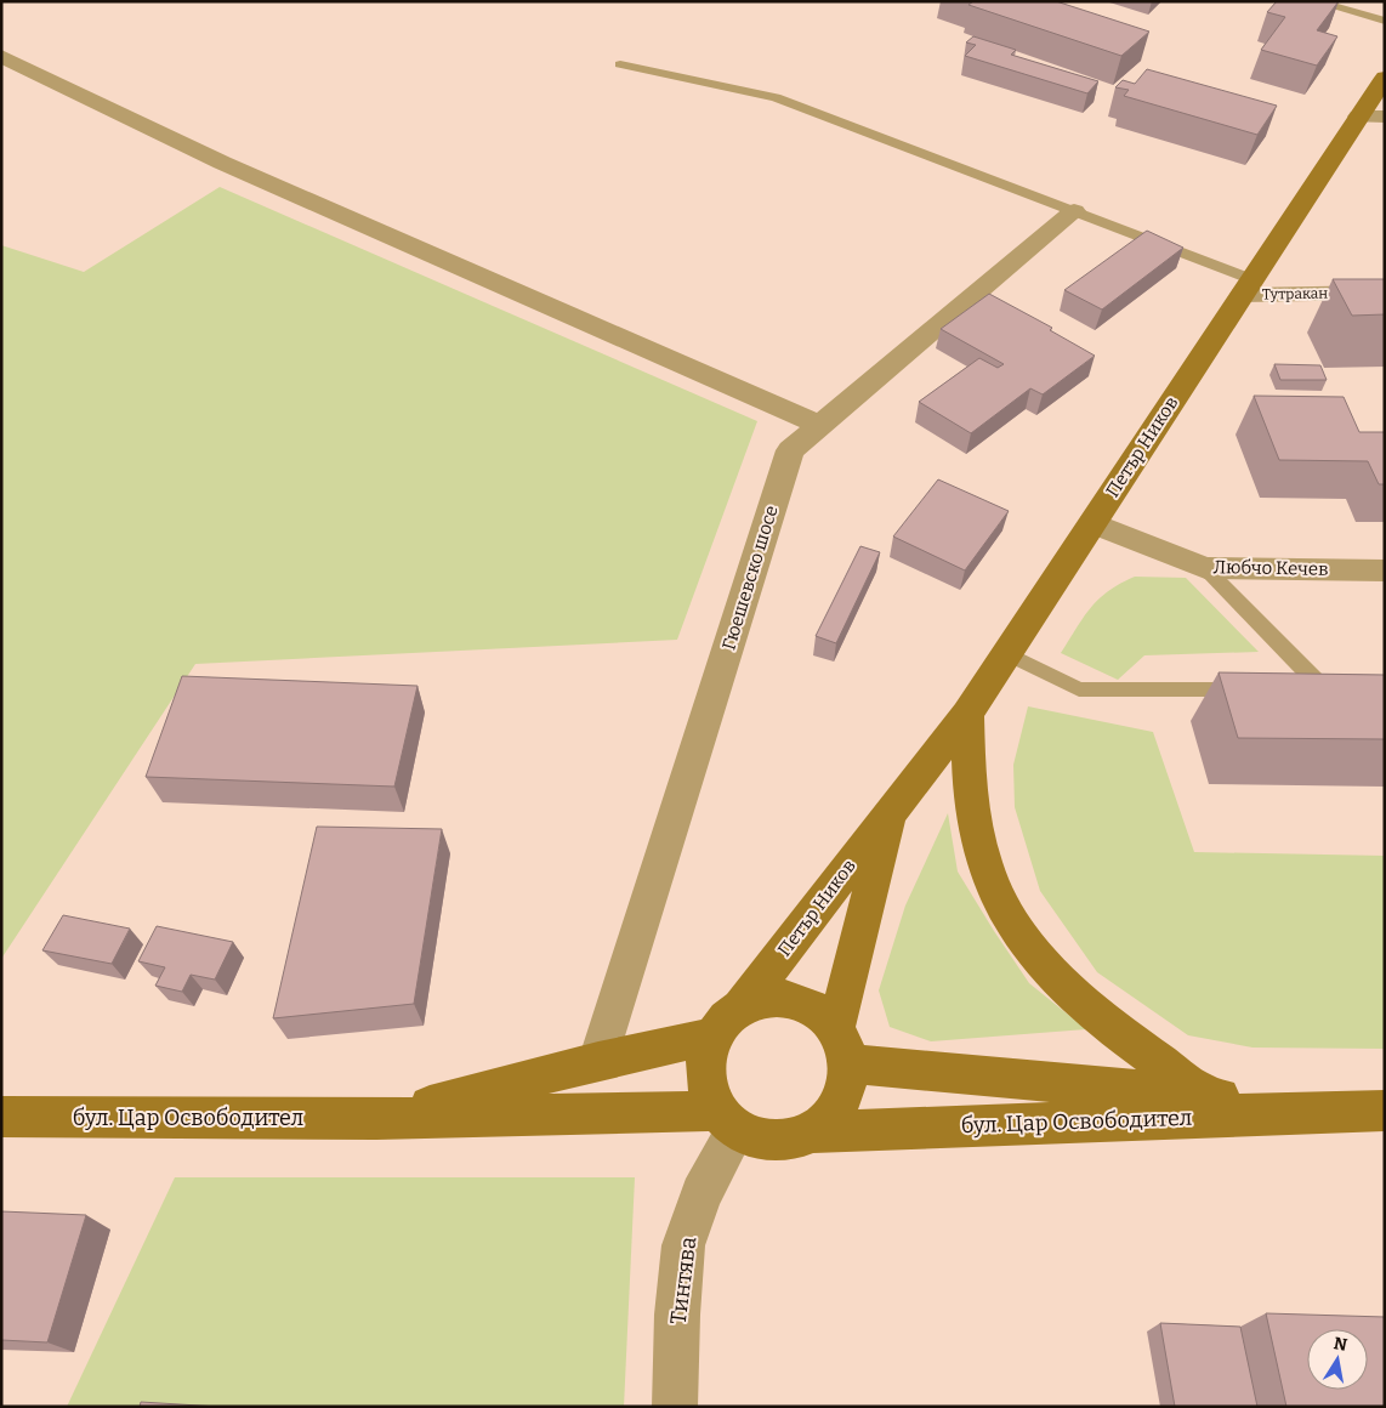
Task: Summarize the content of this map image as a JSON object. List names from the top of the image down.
{
  "streets": {
    "main road": ["Петър Ников", "бул. Цар Освободител"],
    "street": [
      "Тутракан",
      "Любчо Кечев",
      "Гюешевско шосе",
      "Тинтява"
    ]
  },
  "crossings": [
    ["Тутракан", "Петър Ников"],
    ["Петър Ников", "Любчо Кечев"],
    ["Петър Ников", "бул. Цар Освободител"],
    ["Петър Ников", "Тинтява"],
    ["Гюешевско шосе", "бул. Цар Освободител"],
    ["бул. Цар Освободител", "Тинтява"]
  ],
  "north": "top"
}
